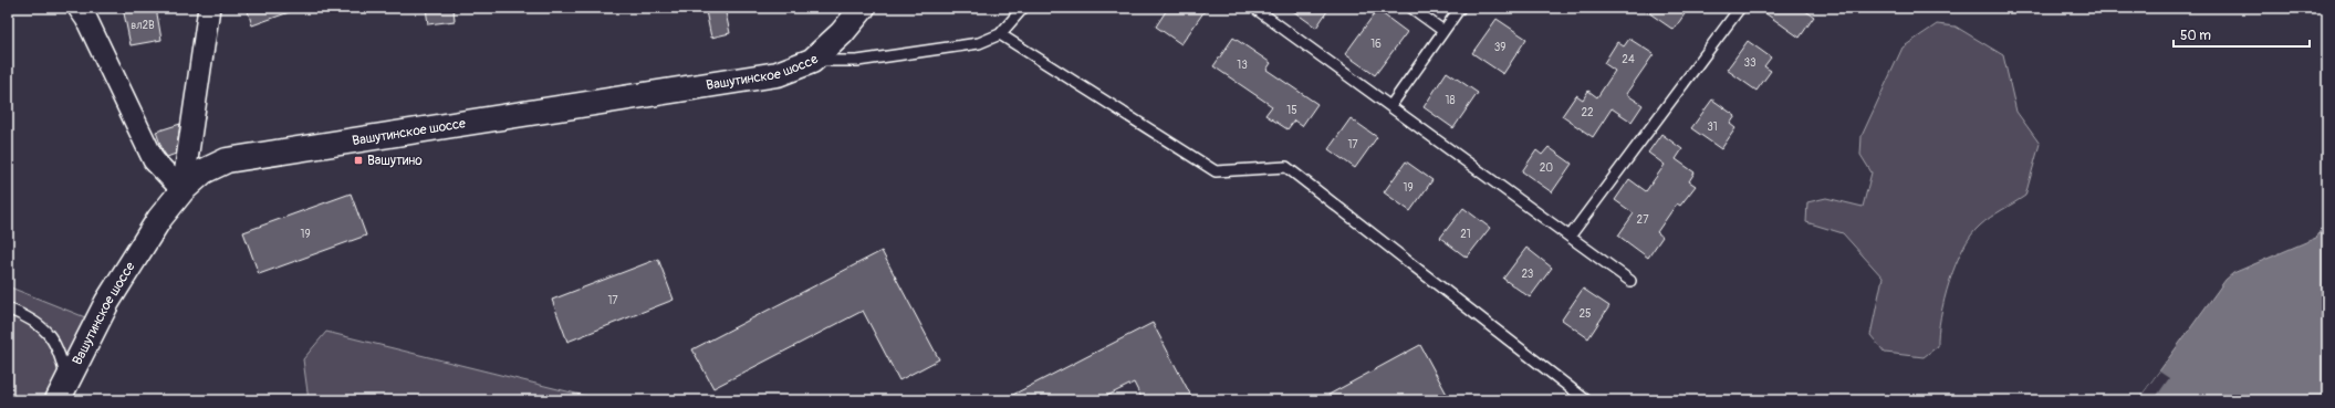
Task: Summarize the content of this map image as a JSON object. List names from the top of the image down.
{
  "streets": {
    "street": ["Вашутинское шоссе"]
  },
  "places": {
    "transit": ["Вашутино"]
  },
  "house_numbers": [
    "вл2В",
    "16",
    "39",
    "24",
    "33",
    "13",
    "18",
    "15",
    "22",
    "31",
    "17",
    "20",
    "19",
    "27",
    "19",
    "21",
    "23",
    "17",
    "25"
  ],
  "scale_bar": "50 m"
}
